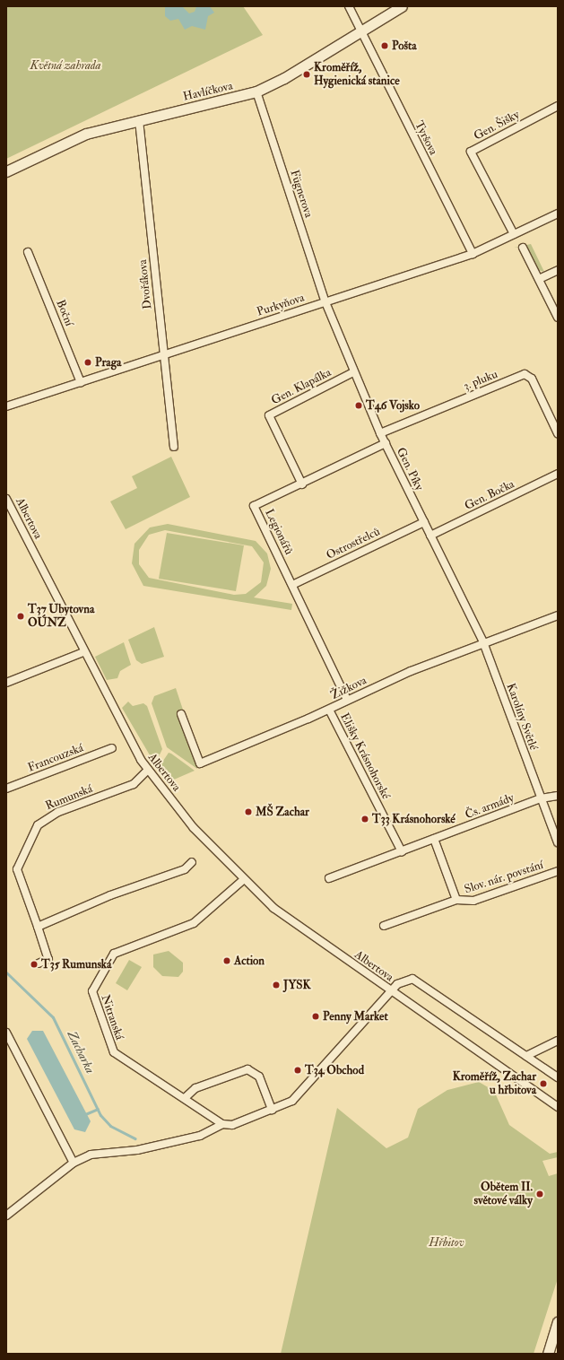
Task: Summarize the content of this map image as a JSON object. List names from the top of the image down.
{
  "streets": {
    "street": [
      "Havlíčkova",
      "Gen. Šišky",
      "Tyršova",
      "Fügnerova",
      "Dvořákova",
      "Purkyňova",
      "Boční",
      "3. pluku",
      "Gen. Klapálka",
      "Gen. Píky",
      "Gen. Bočka",
      "Albertova",
      "Legionářů",
      "Ostrostřelců",
      "Žižkova",
      "Karolíny Světlé",
      "Elišky Krásnohorské",
      "Francouzská",
      "Rumunská",
      "Čs. armády",
      "Slov. nár. povstání",
      "Nitranská"
    ]
  },
  "crossings": [
    ["Havlíčkova", "Tyršova"],
    ["Havlíčkova", "Fügnerova"],
    ["Havlíčkova", "Dvořákova"],
    ["Gen. Šišky", "Purkyňova"],
    ["Tyršova", "Purkyňova"],
    ["Fügnerova", "Purkyňova"],
    ["Fügnerova", "Gen. Píky"],
    ["Dvořákova", "Purkyňova"],
    ["Purkyňova", "Boční"],
    ["Purkyňova", "Gen. Píky"],
    ["3. pluku", "Gen. Píky"],
    ["Gen. Klapálka", "Gen. Píky"],
    ["Gen. Klapálka", "Legionářů"],
    ["Gen. Píky", "Gen. Bočka"],
    ["Gen. Píky", "Legionářů"],
    ["Gen. Píky", "Ostrostřelců"],
    ["Gen. Píky", "Žižkova"],
    ["Gen. Píky", "Karolíny Světlé"],
    ["Albertova", "Rumunská"],
    ["Albertova", "Nitranská"],
    ["Legionářů", "Ostrostřelců"],
    ["Legionářů", "Žižkova"],
    ["Žižkova", "Karolíny Světlé"],
    ["Žižkova", "Elišky Krásnohorské"],
    ["Karolíny Světlé", "Čs. armády"],
    ["Elišky Krásnohorské", "Čs. armády"],
    ["Čs. armády", "Slov. nár. povstání"]
  ],
  "water": ["Zacharka"],
  "parks": ["Květná zahrada", "Hřbitov"],
  "places": [
    "Pošta",
    "Kroměříž, Hygienická stanice",
    "Praga",
    "T46 Vojsko",
    "T37 Ubytovna OÚNZ",
    "MŠ Zachar",
    "T33 Krásnohorské",
    "Action",
    "T35 Rumunská",
    "JYSK",
    "Penny Market",
    "T34 Obchod",
    "Kroměříž, Zachar u hřbitova",
    "Obětem II. světové války"
  ]
}
